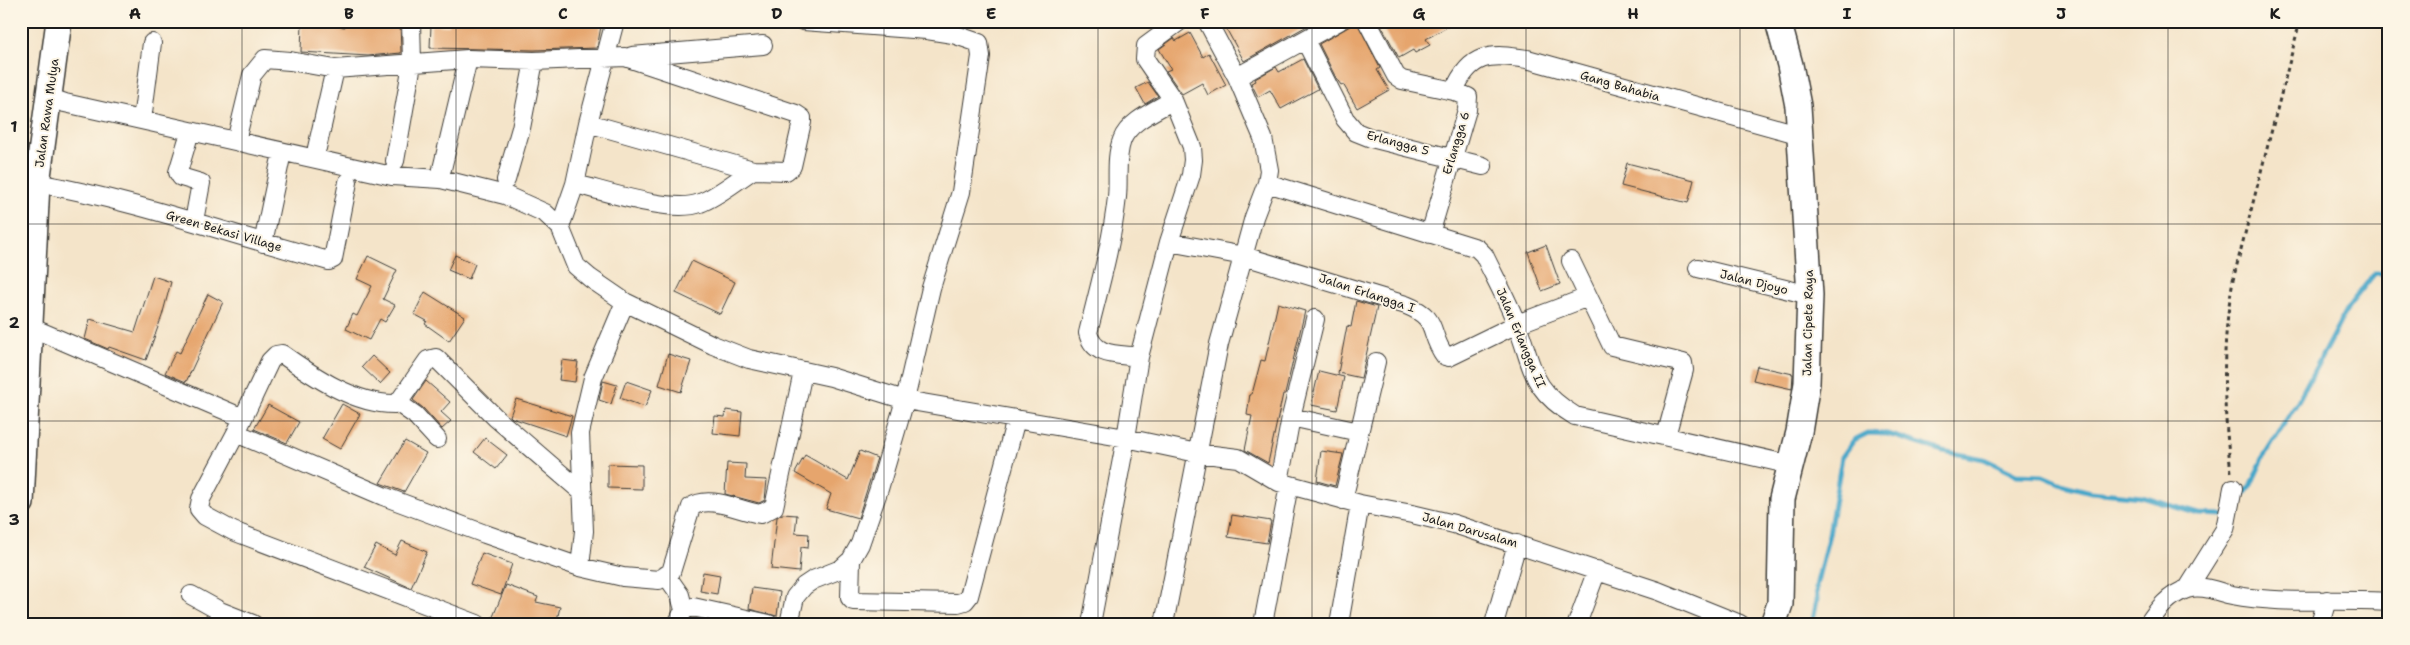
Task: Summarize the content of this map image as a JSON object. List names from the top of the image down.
{
  "streets": {
    "main road": ["Jalan Rawa Mulya", "Jalan Cipete Raya"],
    "street": [
      "Gang Bahabia",
      "Erlangga 5",
      "Erlangga 6",
      "Green Bekasi Village",
      "Jalan Djoyo",
      "Jalan Erlangga I",
      "Jalan Erlangga II",
      "Jalan Darusalam"
    ]
  },
  "crossings": [
    ["Gang Bahabia", "Erlangga 6"],
    ["Gang Bahabia", "Jalan Cipete Raya"],
    ["Jalan Rawa Mulya", "Green Bekasi Village"],
    ["Erlangga 5", "Erlangga 6"],
    ["Erlangga 6", "Jalan Erlangga II"],
    ["Jalan Djoyo", "Jalan Cipete Raya"],
    ["Jalan Erlangga I", "Jalan Erlangga II"],
    ["Jalan Cipete Raya", "Jalan Erlangga II"]
  ],
  "grid": {
    "columns": [
      "A",
      "B",
      "C",
      "D",
      "E",
      "F",
      "G",
      "H",
      "I",
      "J",
      "K"
    ],
    "rows": ["1", "2", "3"]
  }
}
